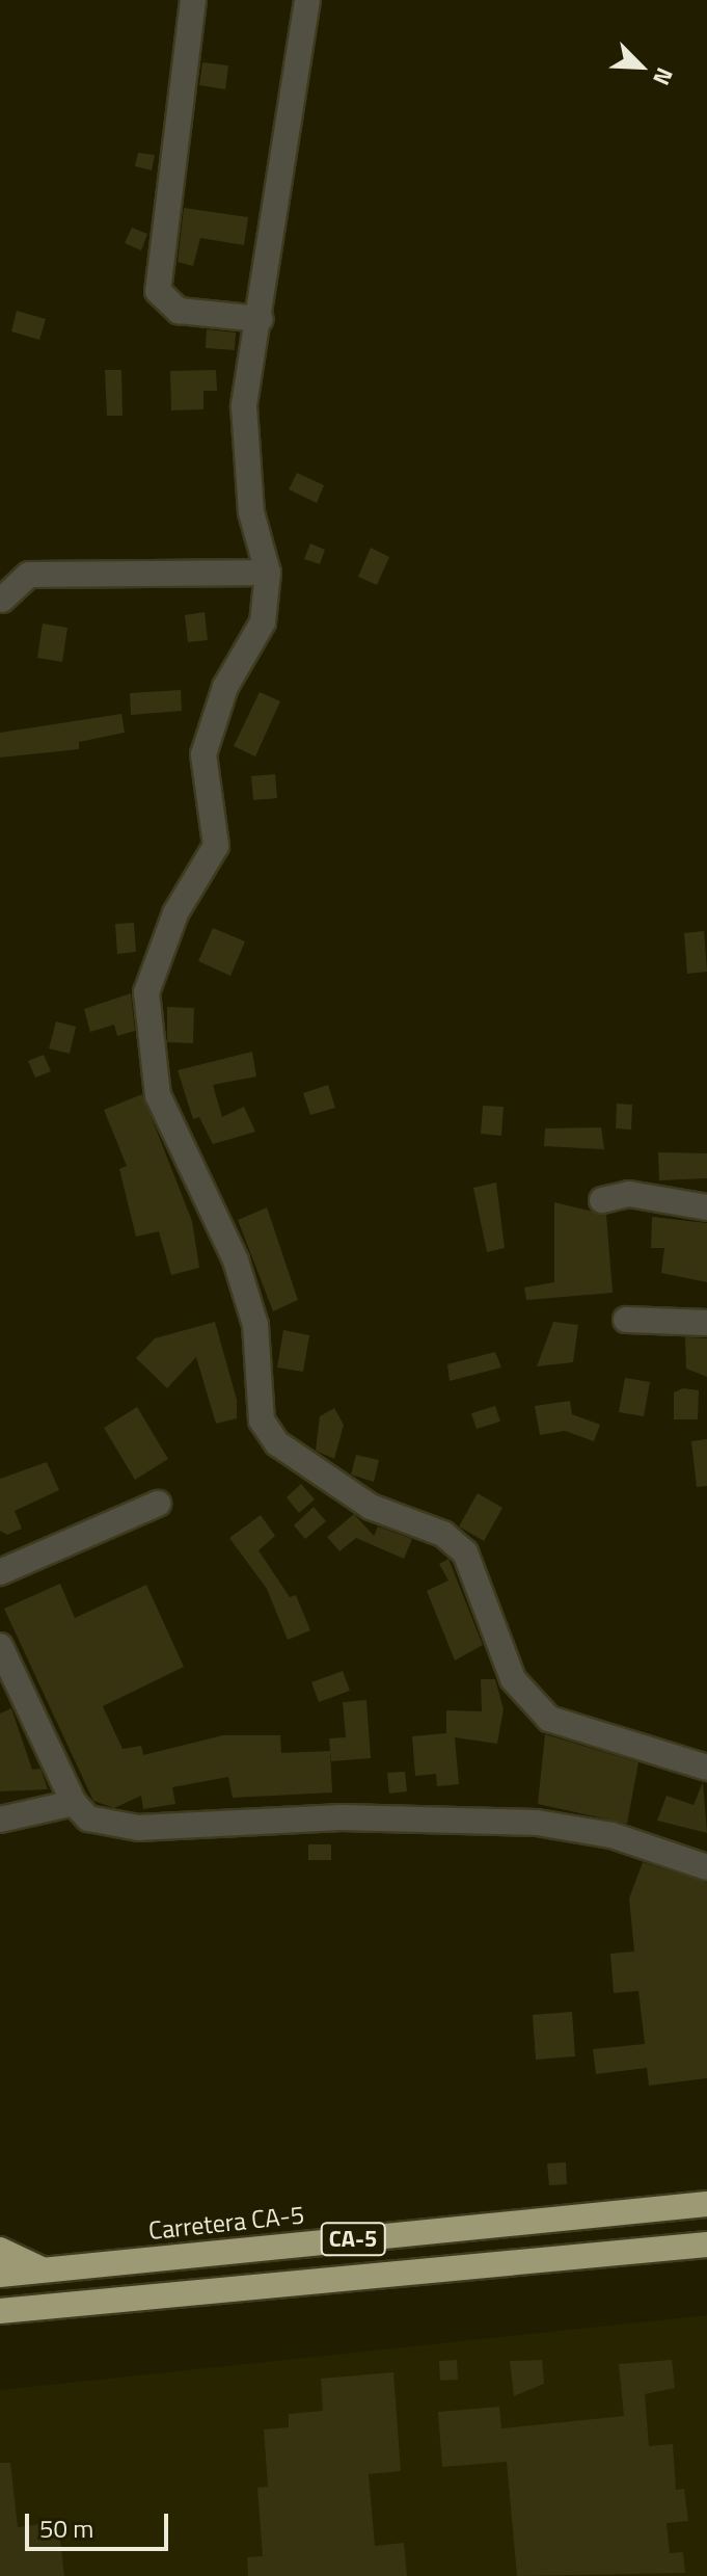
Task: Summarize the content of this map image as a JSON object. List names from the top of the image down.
{
  "streets": {
    "highway": ["Carretera CA-5", "CA-5"]
  },
  "scale_bar": "50 m",
  "north": "bottom right"
}
